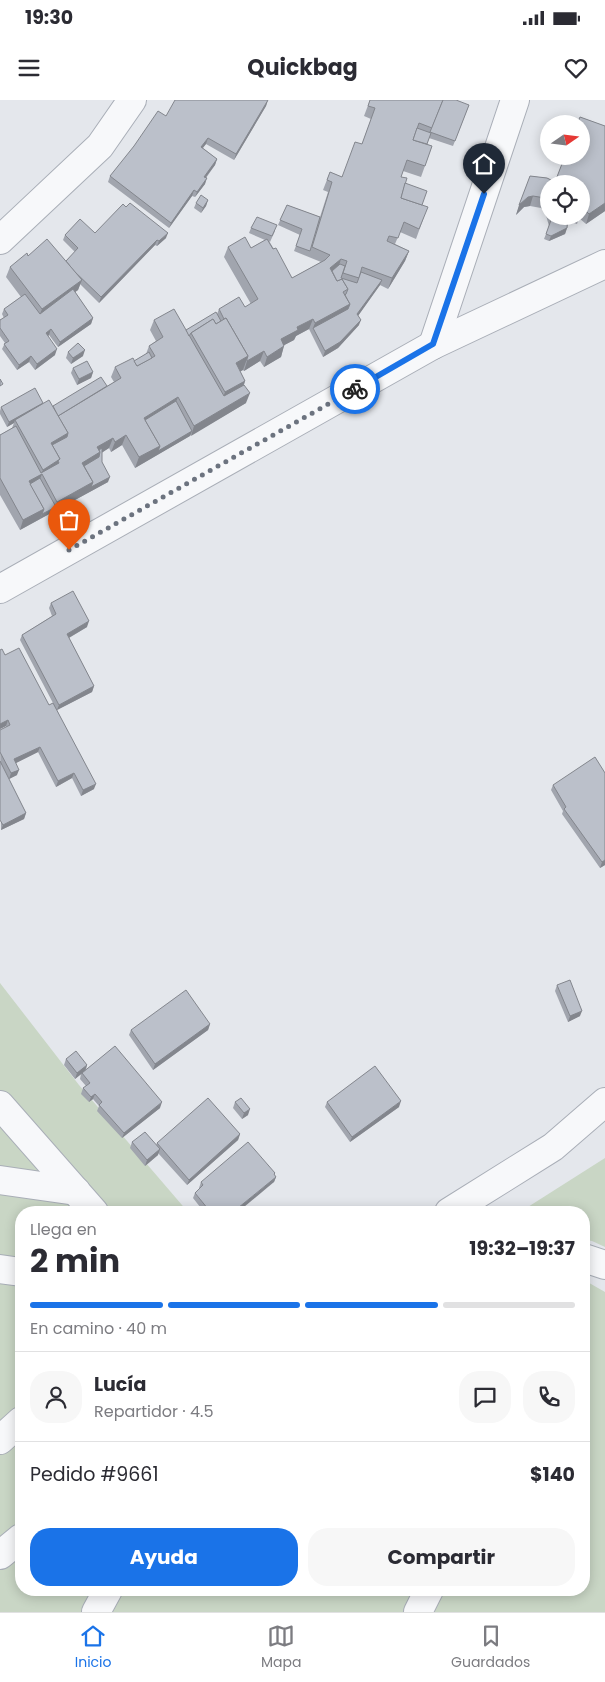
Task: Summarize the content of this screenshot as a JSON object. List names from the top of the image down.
{
  "north": "right",
  "page": {
    "status": "19:30",
    "header": "Quickbag",
    "heading": ["2 min", "Llega en", "19:32–19:37"],
    "panel": [
      "Lucía",
      "Repartidor · 4.5",
      "Pedido #9661",
      "$140"
    ],
    "bar": "En camino · 40 m",
    "buttons": ["Ayuda", "Compartir"],
    "tabs": ["Inicio", "Mapa", "Guardados"]
  }
}
